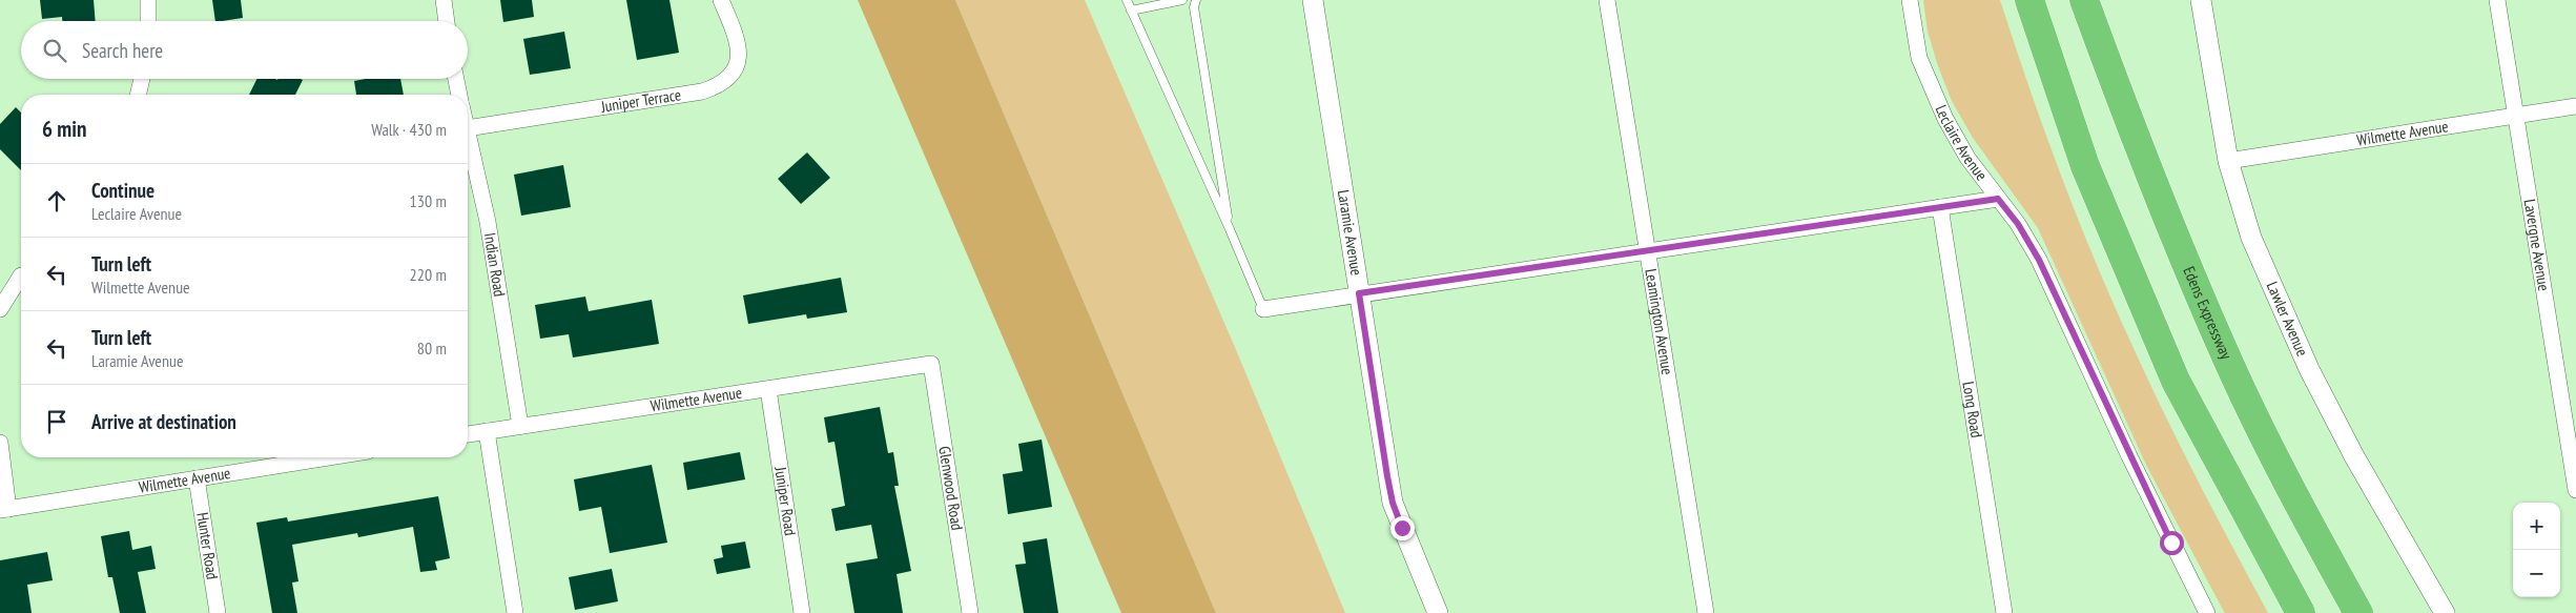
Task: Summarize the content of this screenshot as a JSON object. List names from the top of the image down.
{
  "streets": {
    "highway": ["Edens Expressway"],
    "street": [
      "Juniper Terrace",
      "Wilmette Avenue",
      "Leclaire Avenue",
      "Laramie Avenue",
      "Lavergne Avenue",
      "Indian Road",
      "Lawler Avenue",
      "Leamington Avenue",
      "Long Road",
      "Glenwood Road",
      "Juniper Road",
      "Hunter Road"
    ]
  },
  "crossings": [
    ["Wilmette Avenue", "Lavergne Avenue"],
    ["Wilmette Avenue", "Indian Road"],
    ["Wilmette Avenue", "Lawler Avenue"],
    ["Wilmette Avenue", "Glenwood Road"],
    ["Wilmette Avenue", "Juniper Road"],
    ["Wilmette Avenue", "Hunter Road"]
  ],
  "page": {
    "search": "Search here",
    "heading": ["6 min", "Walk · 430 m"],
    "list": [
      ["Continue", "Leclaire Avenue", "130 m"],
      ["Turn left", "Wilmette Avenue", "220 m"],
      ["Turn left", "Laramie Avenue", "80 m"],
      "Arrive at destination"
    ],
    "map_buttons": ["+", "−"]
  }
}
